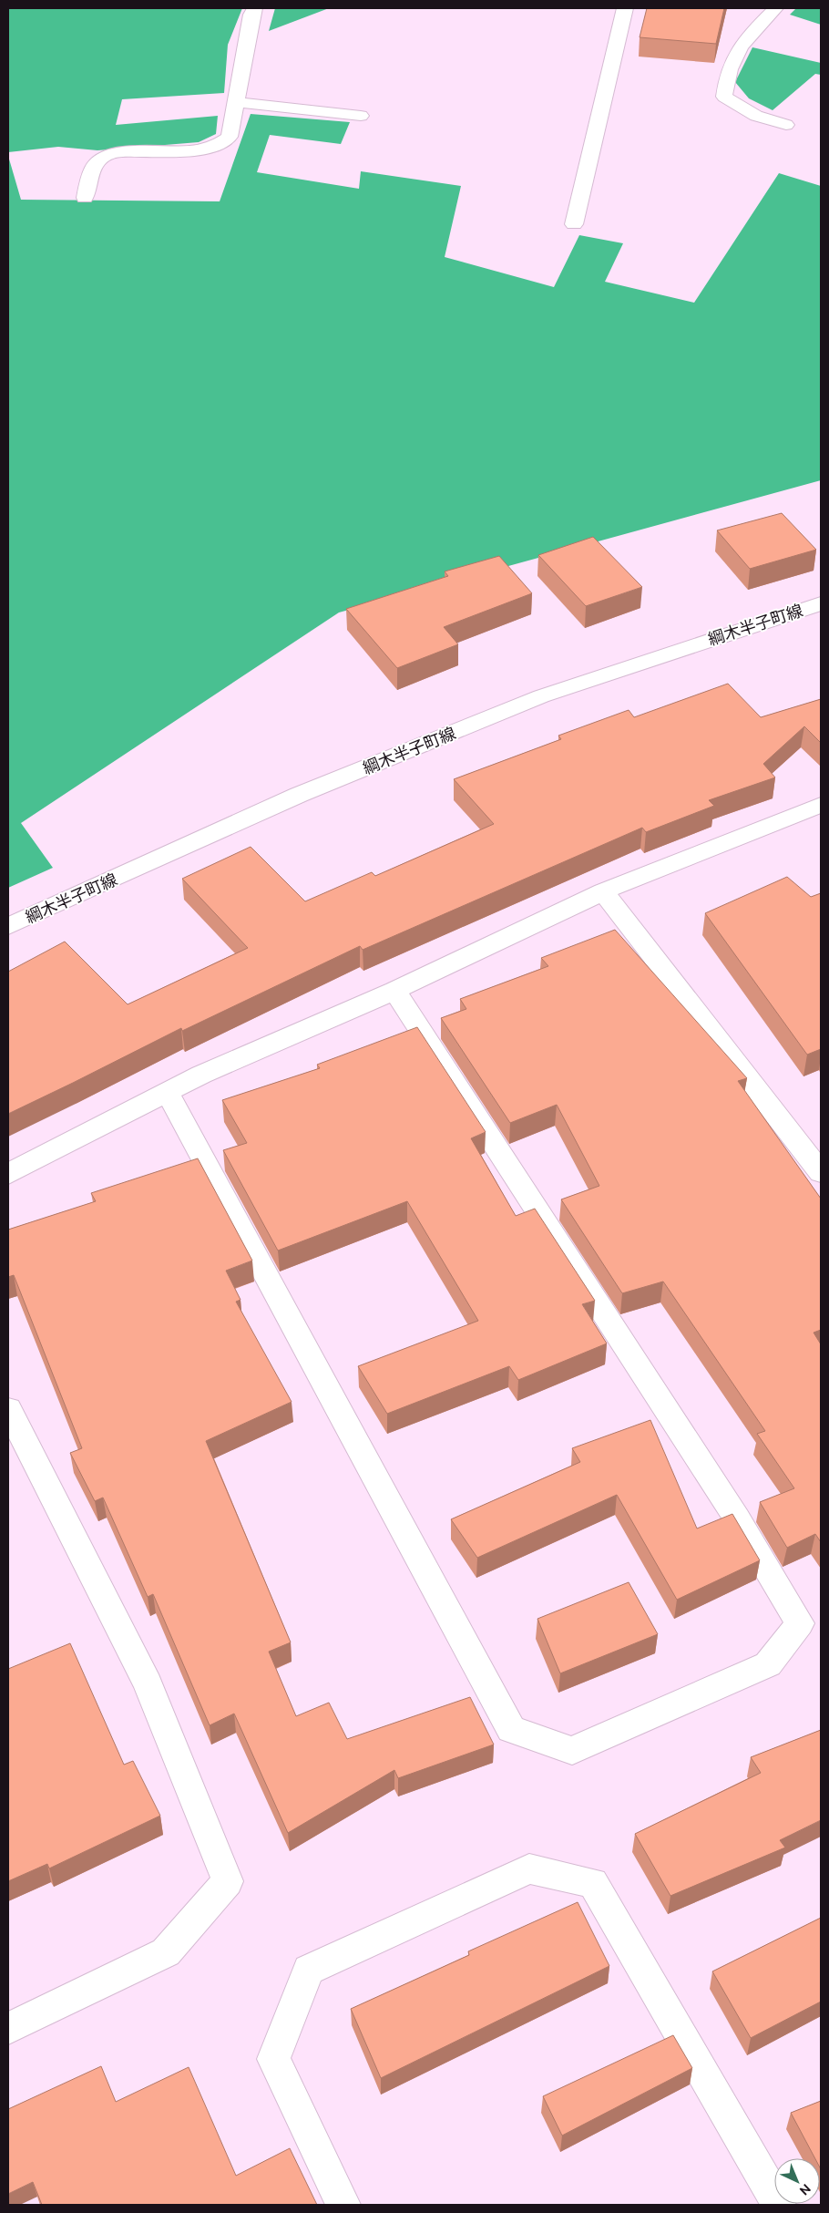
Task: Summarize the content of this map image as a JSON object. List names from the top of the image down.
{
  "streets": {
    "street": ["綱木半子町線"]
  },
  "north": "bottom right"
}
